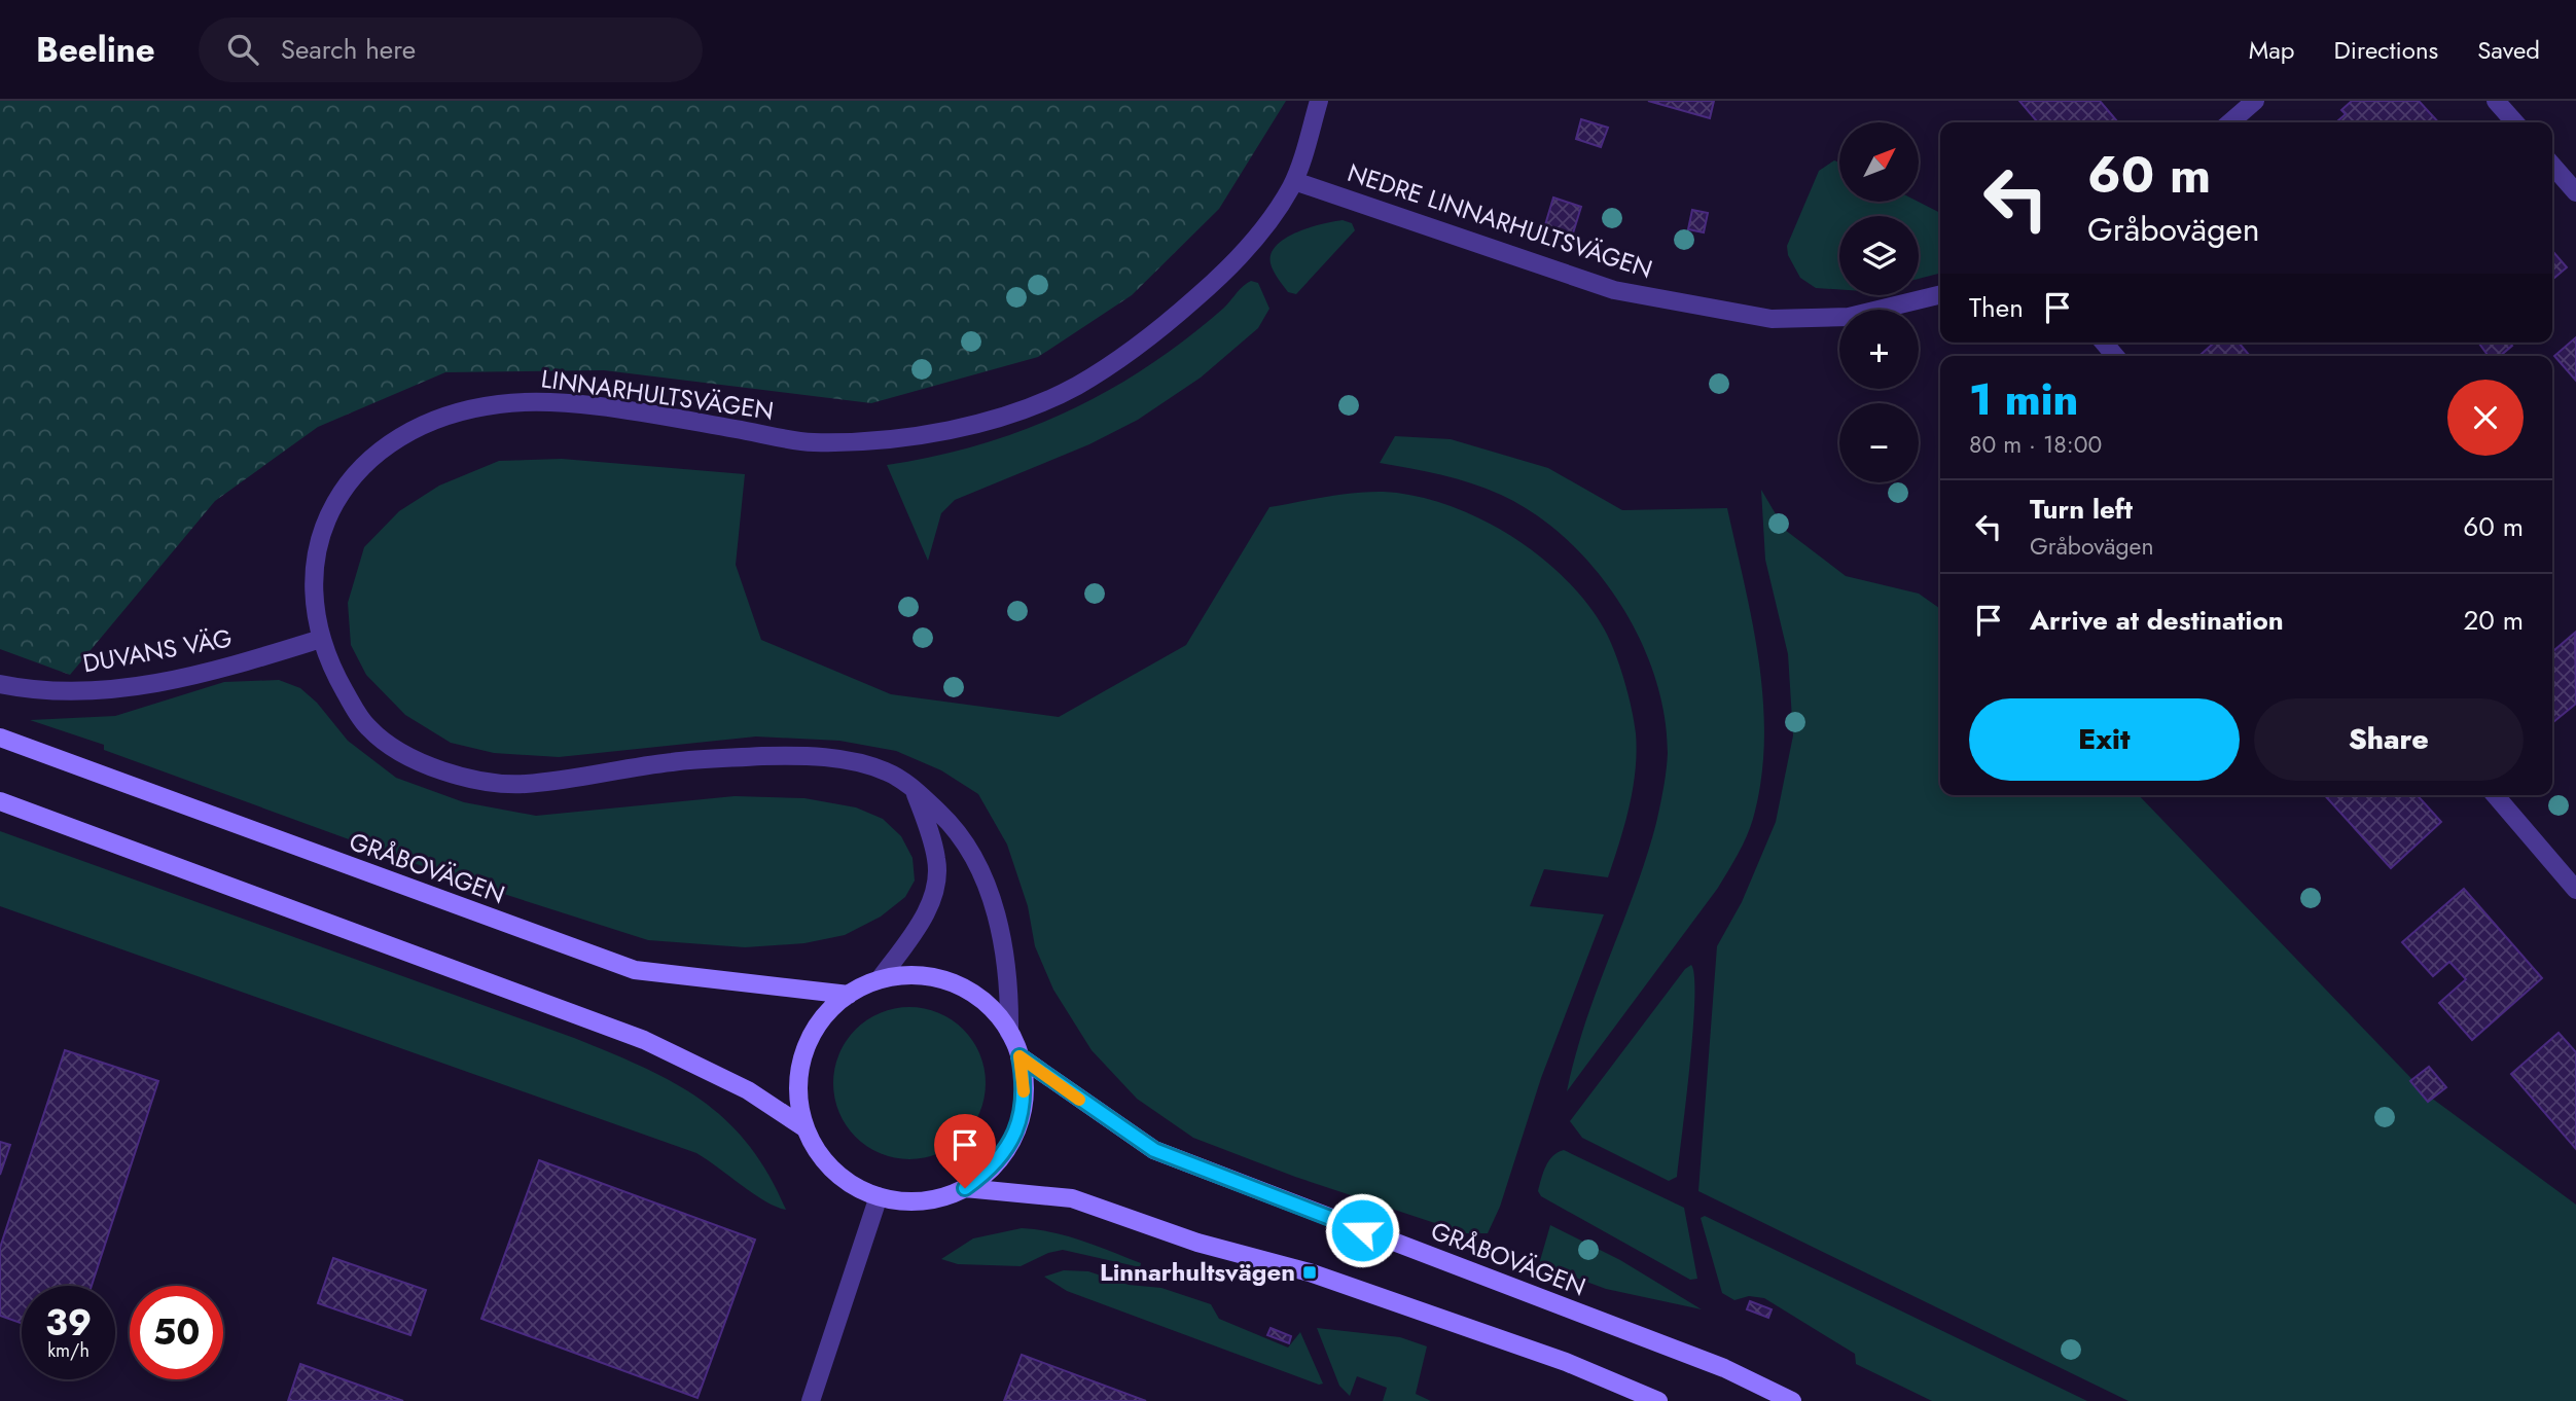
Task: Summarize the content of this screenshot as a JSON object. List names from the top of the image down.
{
  "streets": {
    "main road": ["GRÅBOVÄGEN"],
    "street": ["NEDRE LINNARHULTSVÄGEN", "LINNARHULTSVÄGEN", "DUVANS VÄG"]
  },
  "crossings": [
    ["NEDRE LINNARHULTSVÄGEN", "LINNARHULTSVÄGEN"],
    ["LINNARHULTSVÄGEN", "DUVANS VÄG"],
    ["LINNARHULTSVÄGEN", "GRÅBOVÄGEN"]
  ],
  "places": {
    "transit": ["Linnarhultsvägen"]
  },
  "north": "top right",
  "page": {
    "header": "Beeline",
    "search": "Search here",
    "nav": ["Map", "Directions", "Saved"],
    "map_buttons": ["+", "−"],
    "turn": ["60 m", "Gråbovägen"],
    "then": "Then",
    "heading": ["1 min", "80 m · 18:00"],
    "list": [
      {
        "name": "Turn left",
        "note": "Gråbovägen",
        "value": "60 m"
      },
      {
        "name": "Arrive at destination",
        "value": "20 m"
      }
    ],
    "buttons": ["Exit", "Share"],
    "speed": "39 km/h",
    "limit": "50"
  }
}
